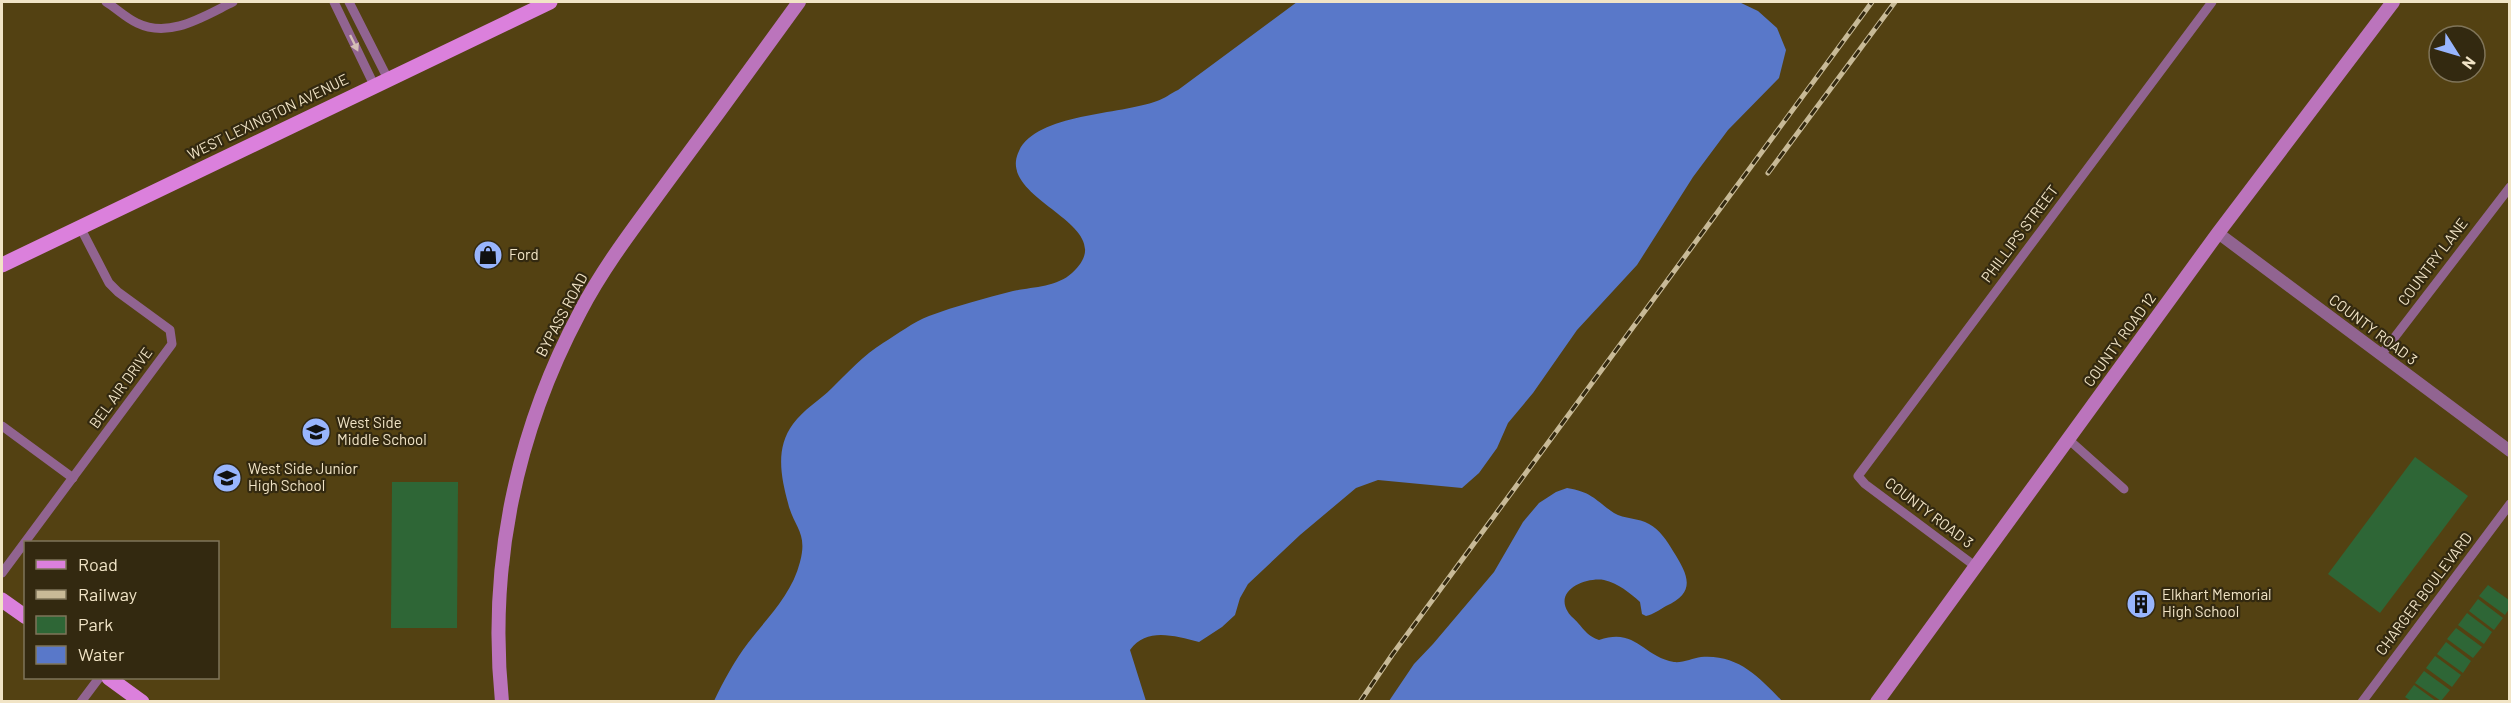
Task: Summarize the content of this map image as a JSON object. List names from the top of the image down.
{
  "streets": {
    "main road": ["WEST LEXINGTON AVENUE", "BYPASS ROAD", "COUNTY ROAD 12"],
    "street": [
      "PHILLIPS STREET",
      "COUNTRY LANE",
      "COUNTY ROAD 3",
      "BEL AIR DRIVE",
      "CHARGER BOULEVARD"
    ]
  },
  "crossings": [
    ["WEST LEXINGTON AVENUE", "BEL AIR DRIVE"],
    ["PHILLIPS STREET", "COUNTY ROAD 3"],
    ["COUNTRY LANE", "COUNTY ROAD 3"],
    ["COUNTY ROAD 3", "COUNTY ROAD 12"]
  ],
  "places": {
    "shop": ["Ford"],
    "school or university": ["West Side Middle School", "West Side Junior High School"],
    "building": ["Elkhart Memorial High School"]
  },
  "legend": [
    "Road",
    "Railway",
    "Park",
    "Water"
  ],
  "north": "bottom right"
}
